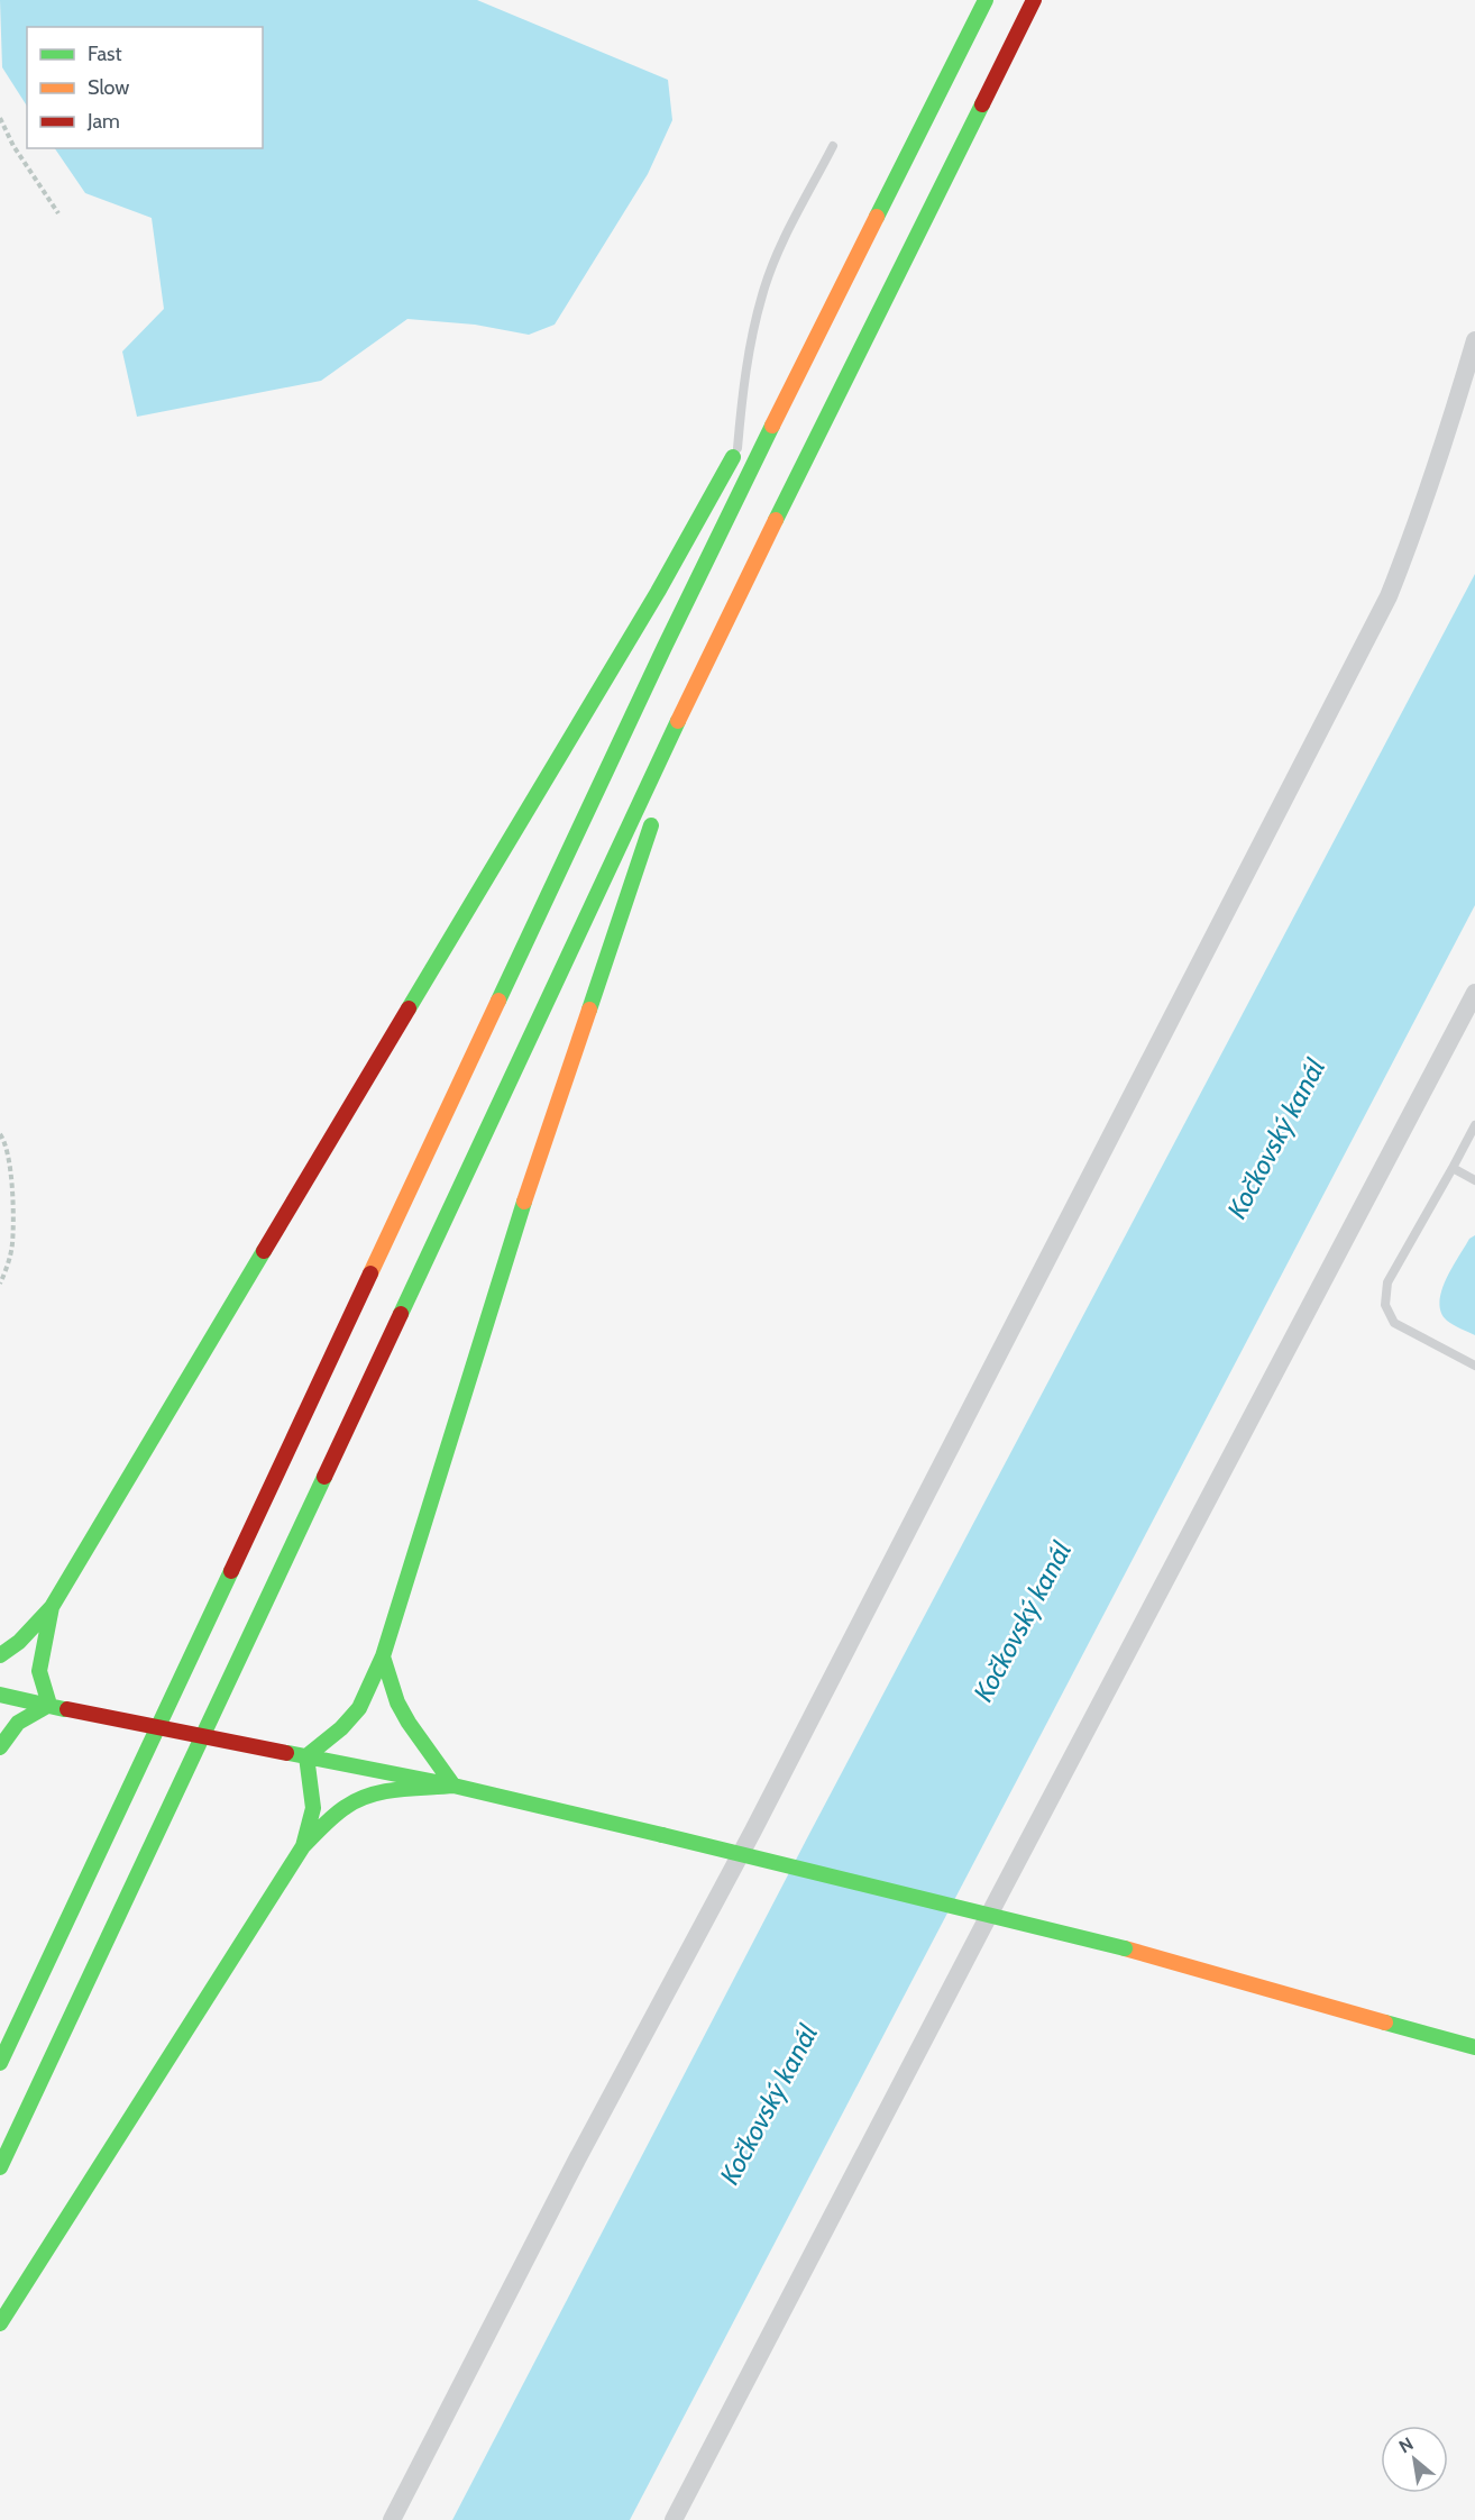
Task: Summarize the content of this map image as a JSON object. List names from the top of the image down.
{
  "water": ["Kočkovský kanál"],
  "legend": ["Fast", "Slow", "Jam"],
  "north": "top left"
}
